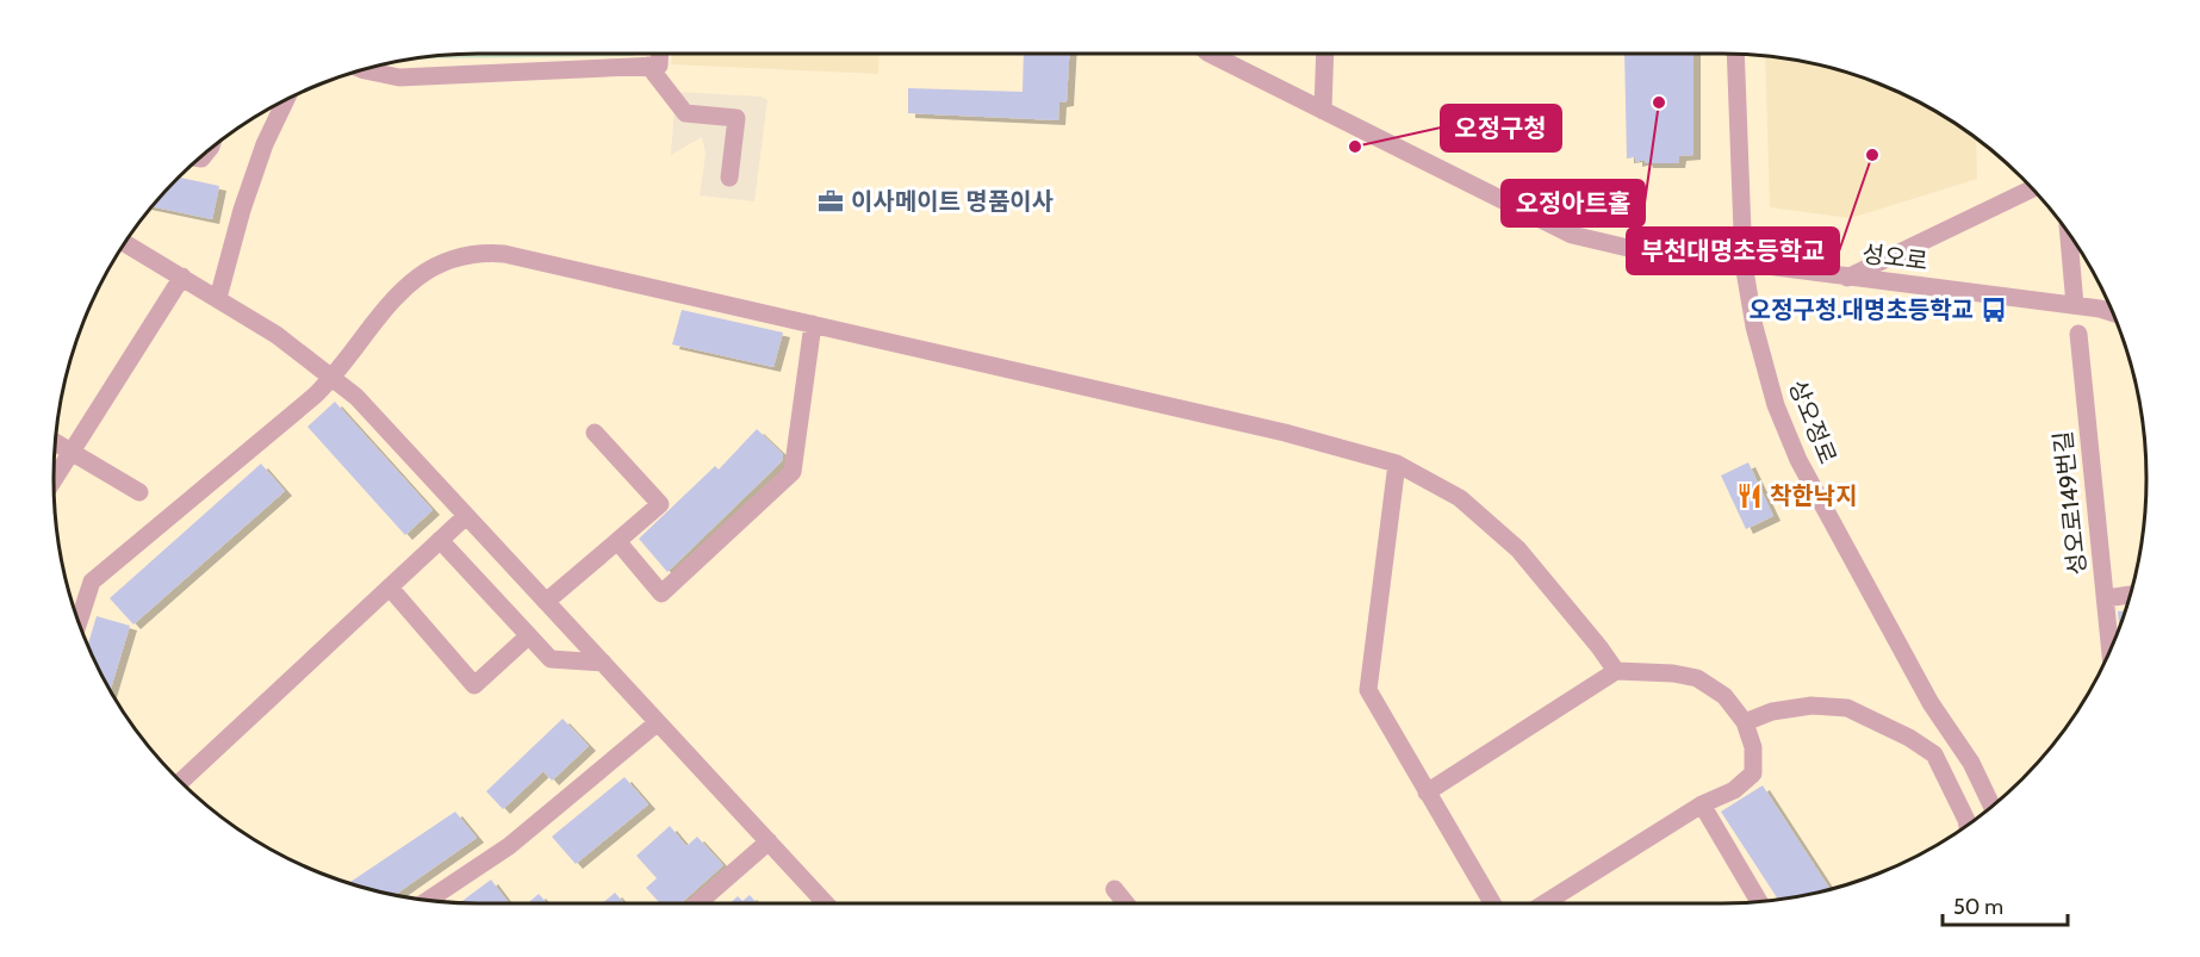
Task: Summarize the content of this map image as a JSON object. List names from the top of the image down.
{
  "streets": {
    "street": ["성오로", "상오정로", "성오로149번길"]
  },
  "crossings": [
    ["성오로", "상오정로"]
  ],
  "places": {
    "other": ["오정아트홀", "오정구청", "부천대명초등학교"],
    "office": ["이사메이트 명품이사"],
    "bus stop": ["오정구청.대명초등학교"],
    "restaurant": ["착한낙지"]
  },
  "scale_bar": "50 m"
}
